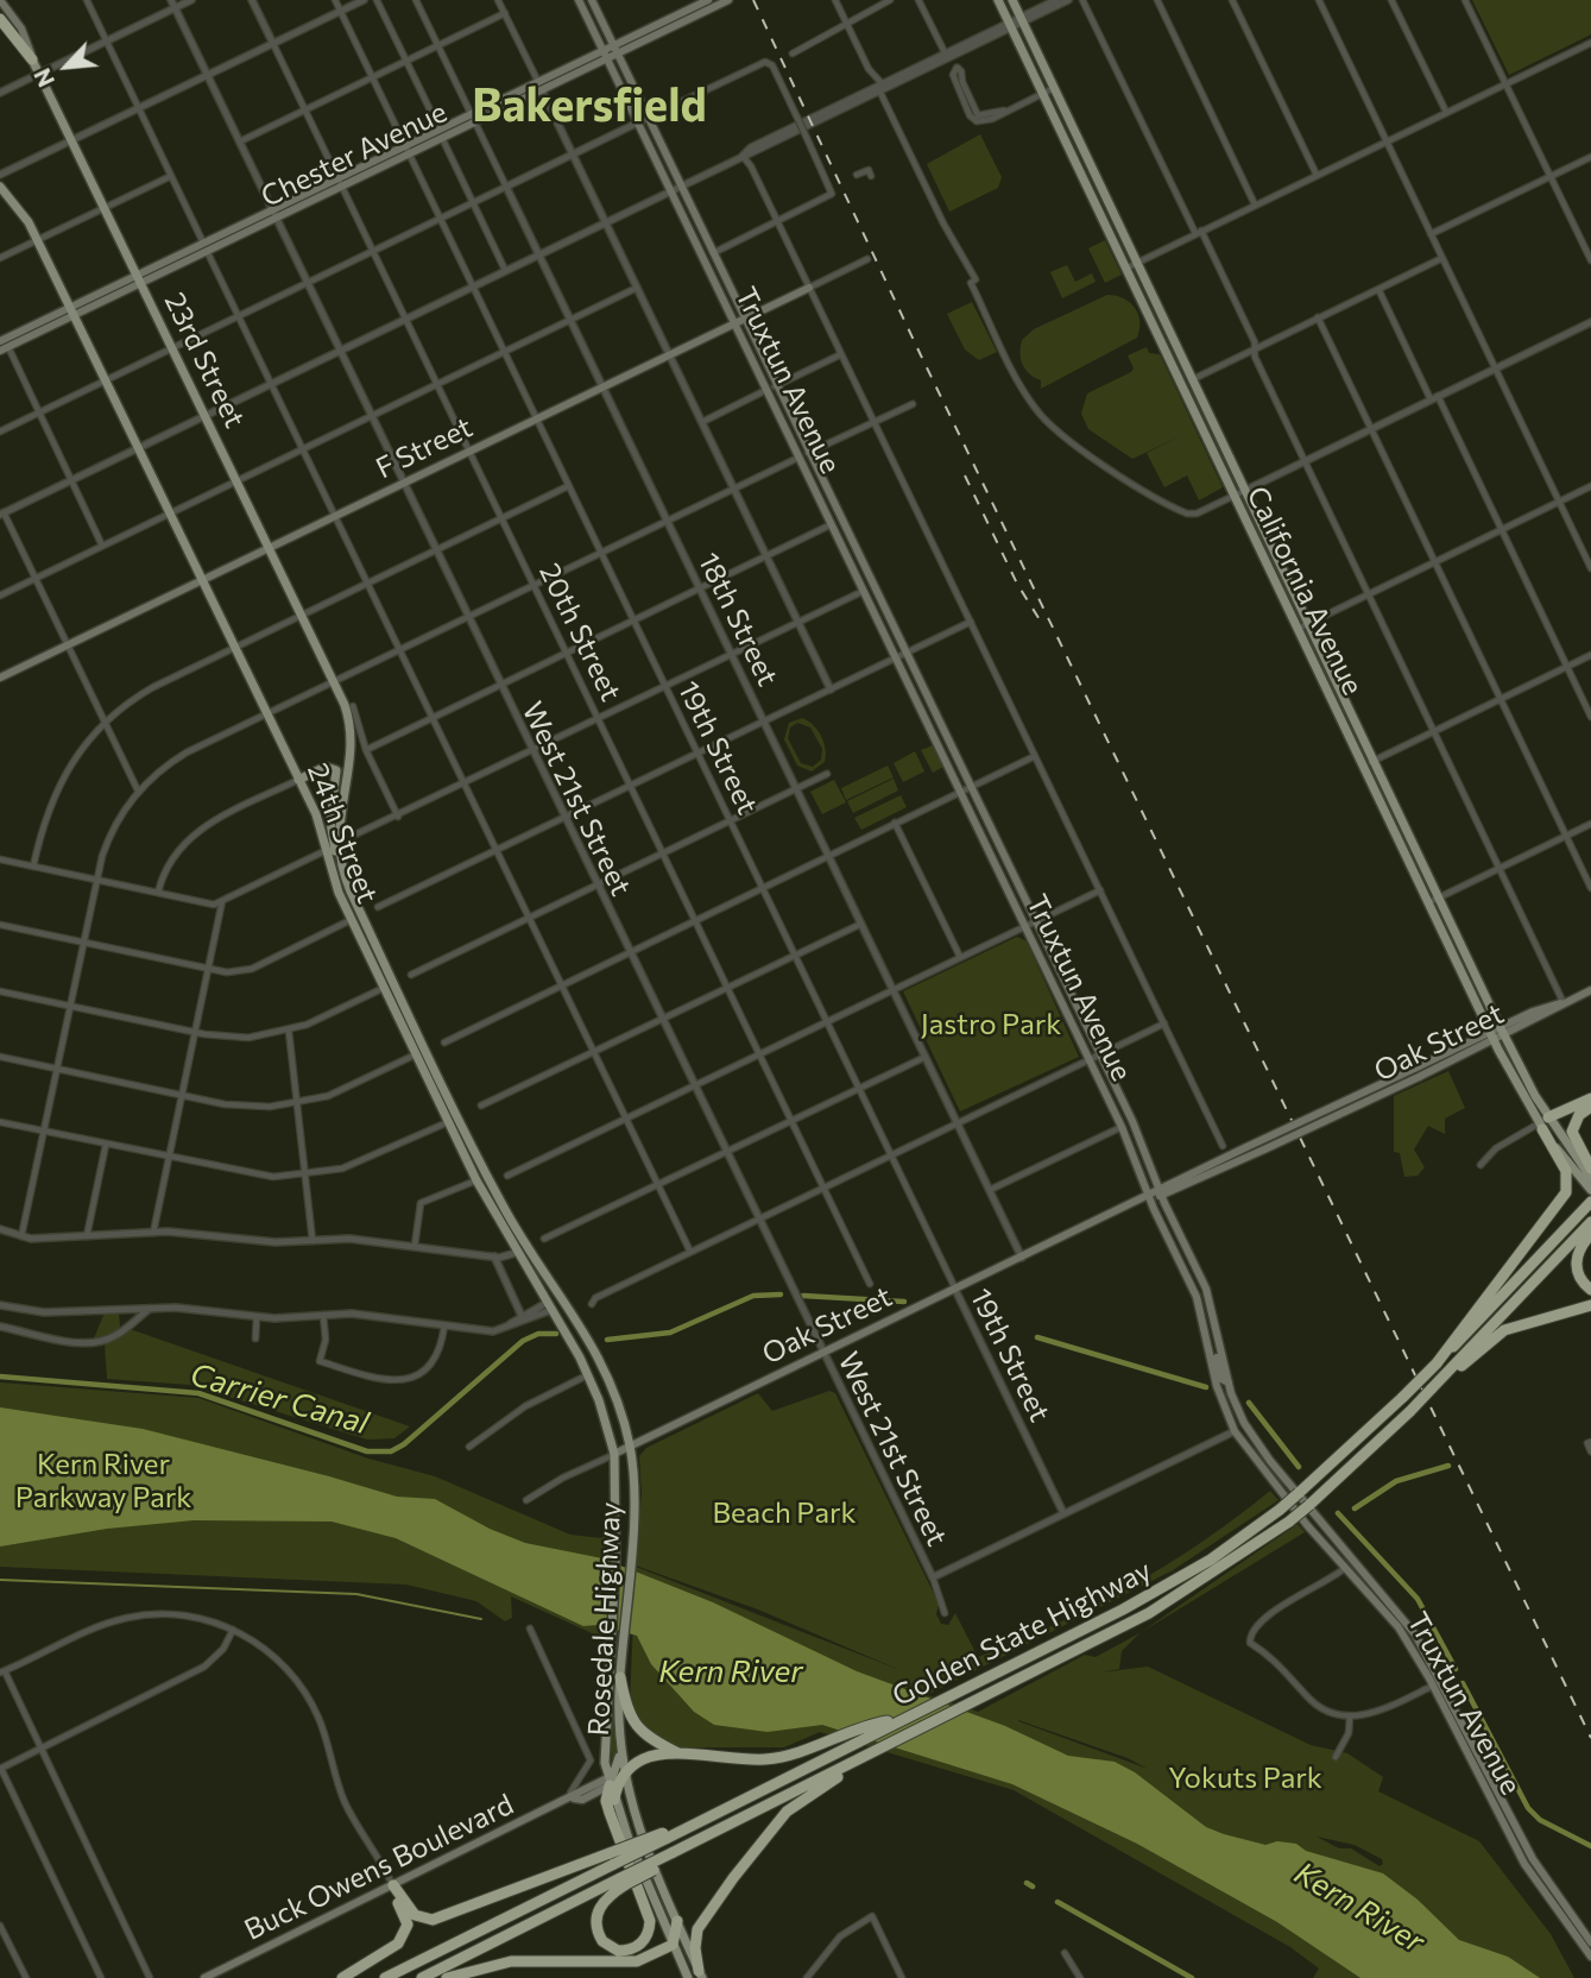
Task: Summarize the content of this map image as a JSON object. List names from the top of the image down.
{
  "streets": {
    "highway": ["Golden State Highway"],
    "main road": [
      "Chester Avenue",
      "23rd Street",
      "Truxtun Avenue",
      "F Street",
      "California Avenue",
      "24th Street",
      "Oak Street",
      "Rosedale Highway",
      "Buck Owens Boulevard"
    ],
    "street": [
      "18th Street",
      "20th Street",
      "19th Street",
      "West 21st Street"
    ]
  },
  "crossings": [
    ["Chester Avenue", "23rd Street"],
    ["Chester Avenue", "Truxtun Avenue"],
    ["Chester Avenue", "18th Street"],
    ["Chester Avenue", "20th Street"],
    ["Chester Avenue", "19th Street"],
    ["Chester Avenue", "West 21st Street"],
    ["Chester Avenue", "24th Street"],
    ["23rd Street", "F Street"],
    ["23rd Street", "24th Street"],
    ["Truxtun Avenue", "F Street"],
    ["Truxtun Avenue", "Oak Street"],
    ["F Street", "18th Street"],
    ["F Street", "20th Street"],
    ["F Street", "19th Street"],
    ["F Street", "West 21st Street"],
    ["F Street", "24th Street"],
    ["California Avenue", "Oak Street"],
    ["18th Street", "Oak Street"],
    ["19th Street", "Oak Street"],
    ["West 21st Street", "Oak Street"],
    ["24th Street", "Oak Street"],
    ["24th Street", "Rosedale Highway"],
    ["Oak Street", "Rosedale Highway"],
    ["Rosedale Highway", "Buck Owens Boulevard"]
  ],
  "districts": ["Bakersfield"],
  "water": ["Carrier Canal", "Kern River"],
  "parks": [
    "Jastro Park",
    "Kern River Parkway Park",
    "Beach Park",
    "Yokuts Park"
  ],
  "north": "bottom left"
}
